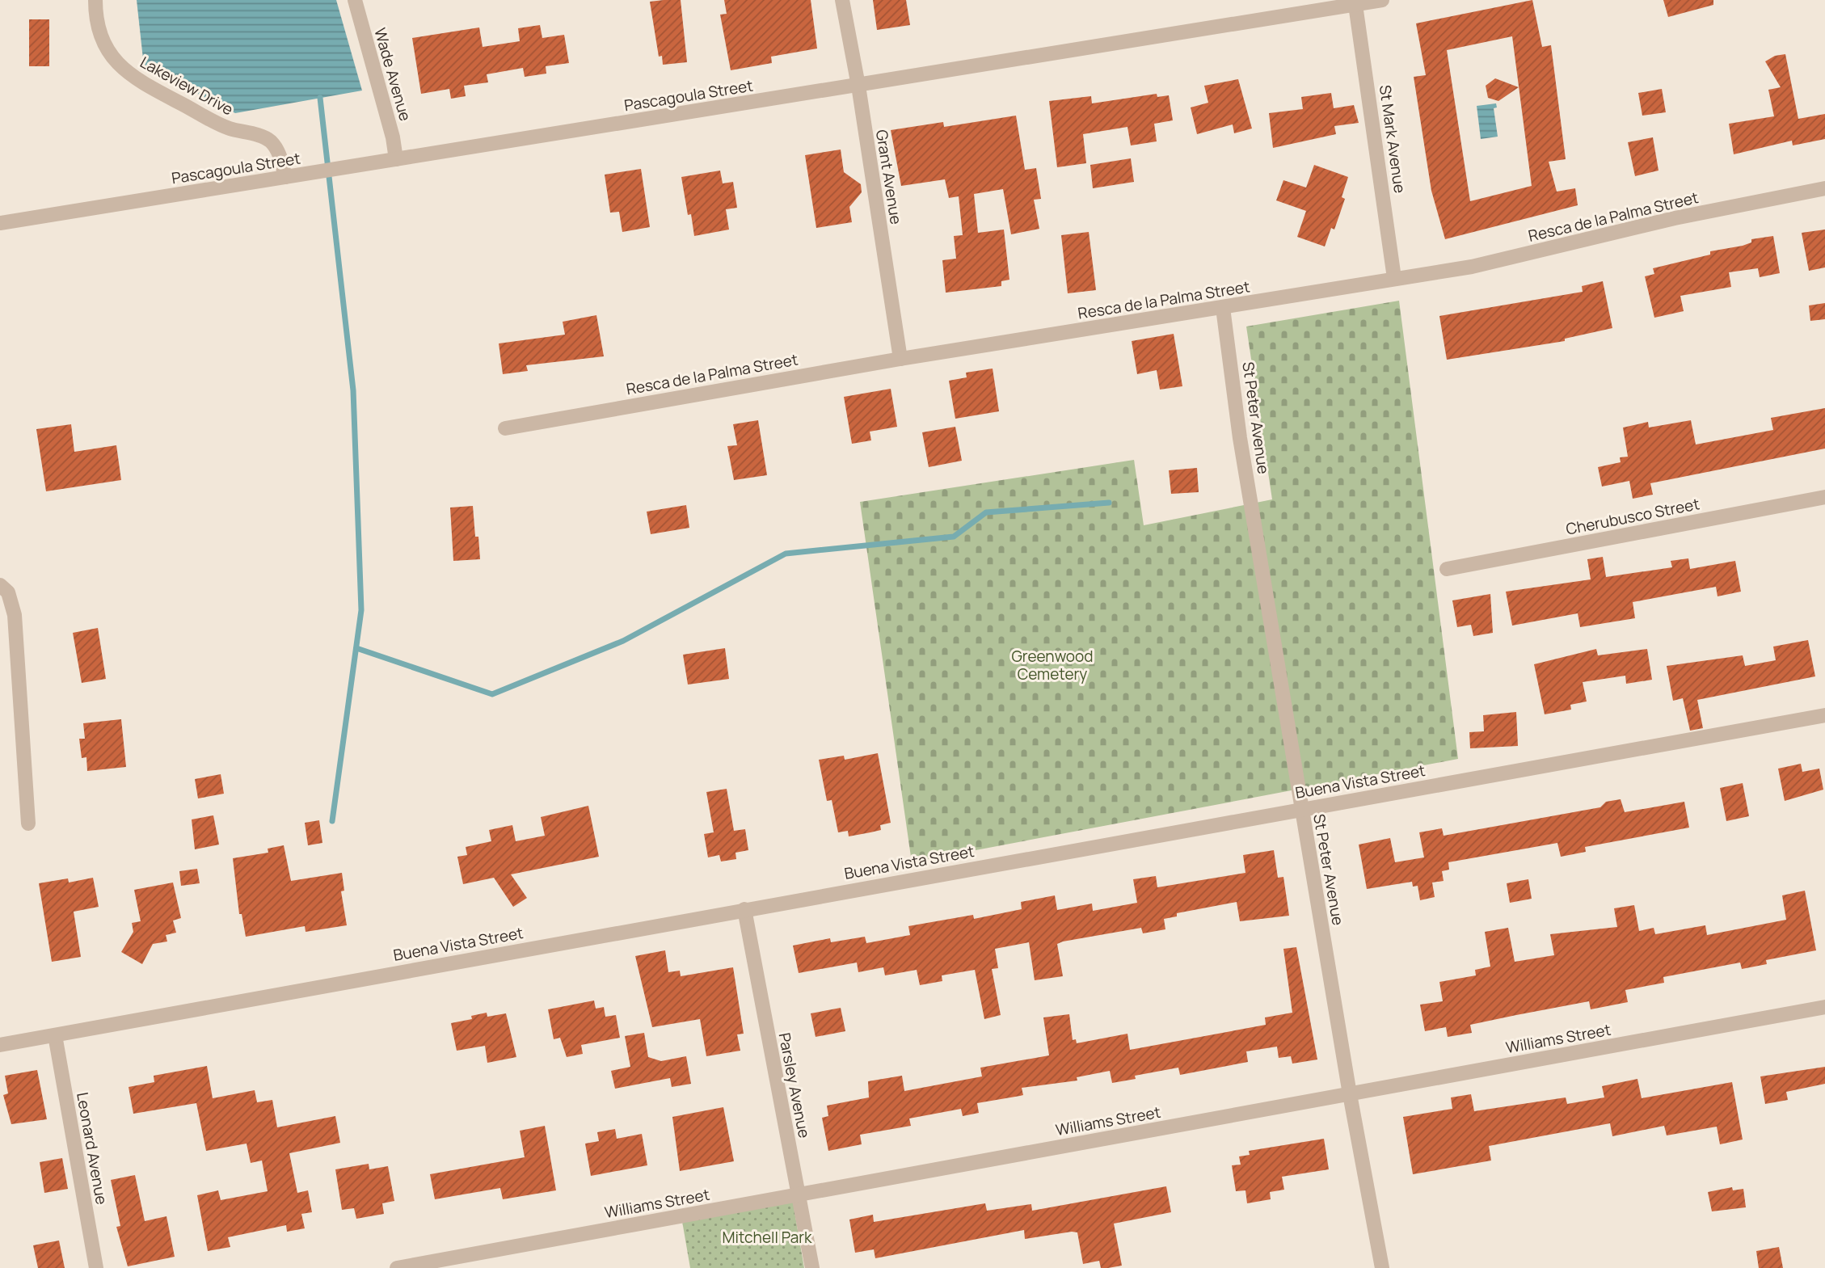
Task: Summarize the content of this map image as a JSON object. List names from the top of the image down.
{
  "streets": {
    "street": [
      "Wade Avenue",
      "Lakeview Drive",
      "Pascagoula Street",
      "St Mark Avenue",
      "Grant Avenue",
      "Resca de la Palma Street",
      "St Peter Avenue",
      "Cherubusco Street",
      "Buena Vista Street",
      "Williams Street",
      "Parsley Avenue",
      "Leonard Avenue"
    ]
  },
  "crossings": [
    ["Wade Avenue", "Pascagoula Street"],
    ["Lakeview Drive", "Pascagoula Street"],
    ["Pascagoula Street", "St Mark Avenue"],
    ["Pascagoula Street", "Grant Avenue"],
    ["St Mark Avenue", "Resca de la Palma Street"],
    ["Grant Avenue", "Resca de la Palma Street"],
    ["Resca de la Palma Street", "St Peter Avenue"],
    ["St Peter Avenue", "Buena Vista Street"],
    ["St Peter Avenue", "Williams Street"],
    ["Buena Vista Street", "Parsley Avenue"],
    ["Buena Vista Street", "Leonard Avenue"],
    ["Williams Street", "Parsley Avenue"]
  ],
  "parks": ["Greenwood Cemetery", "Mitchell Park"]
}
